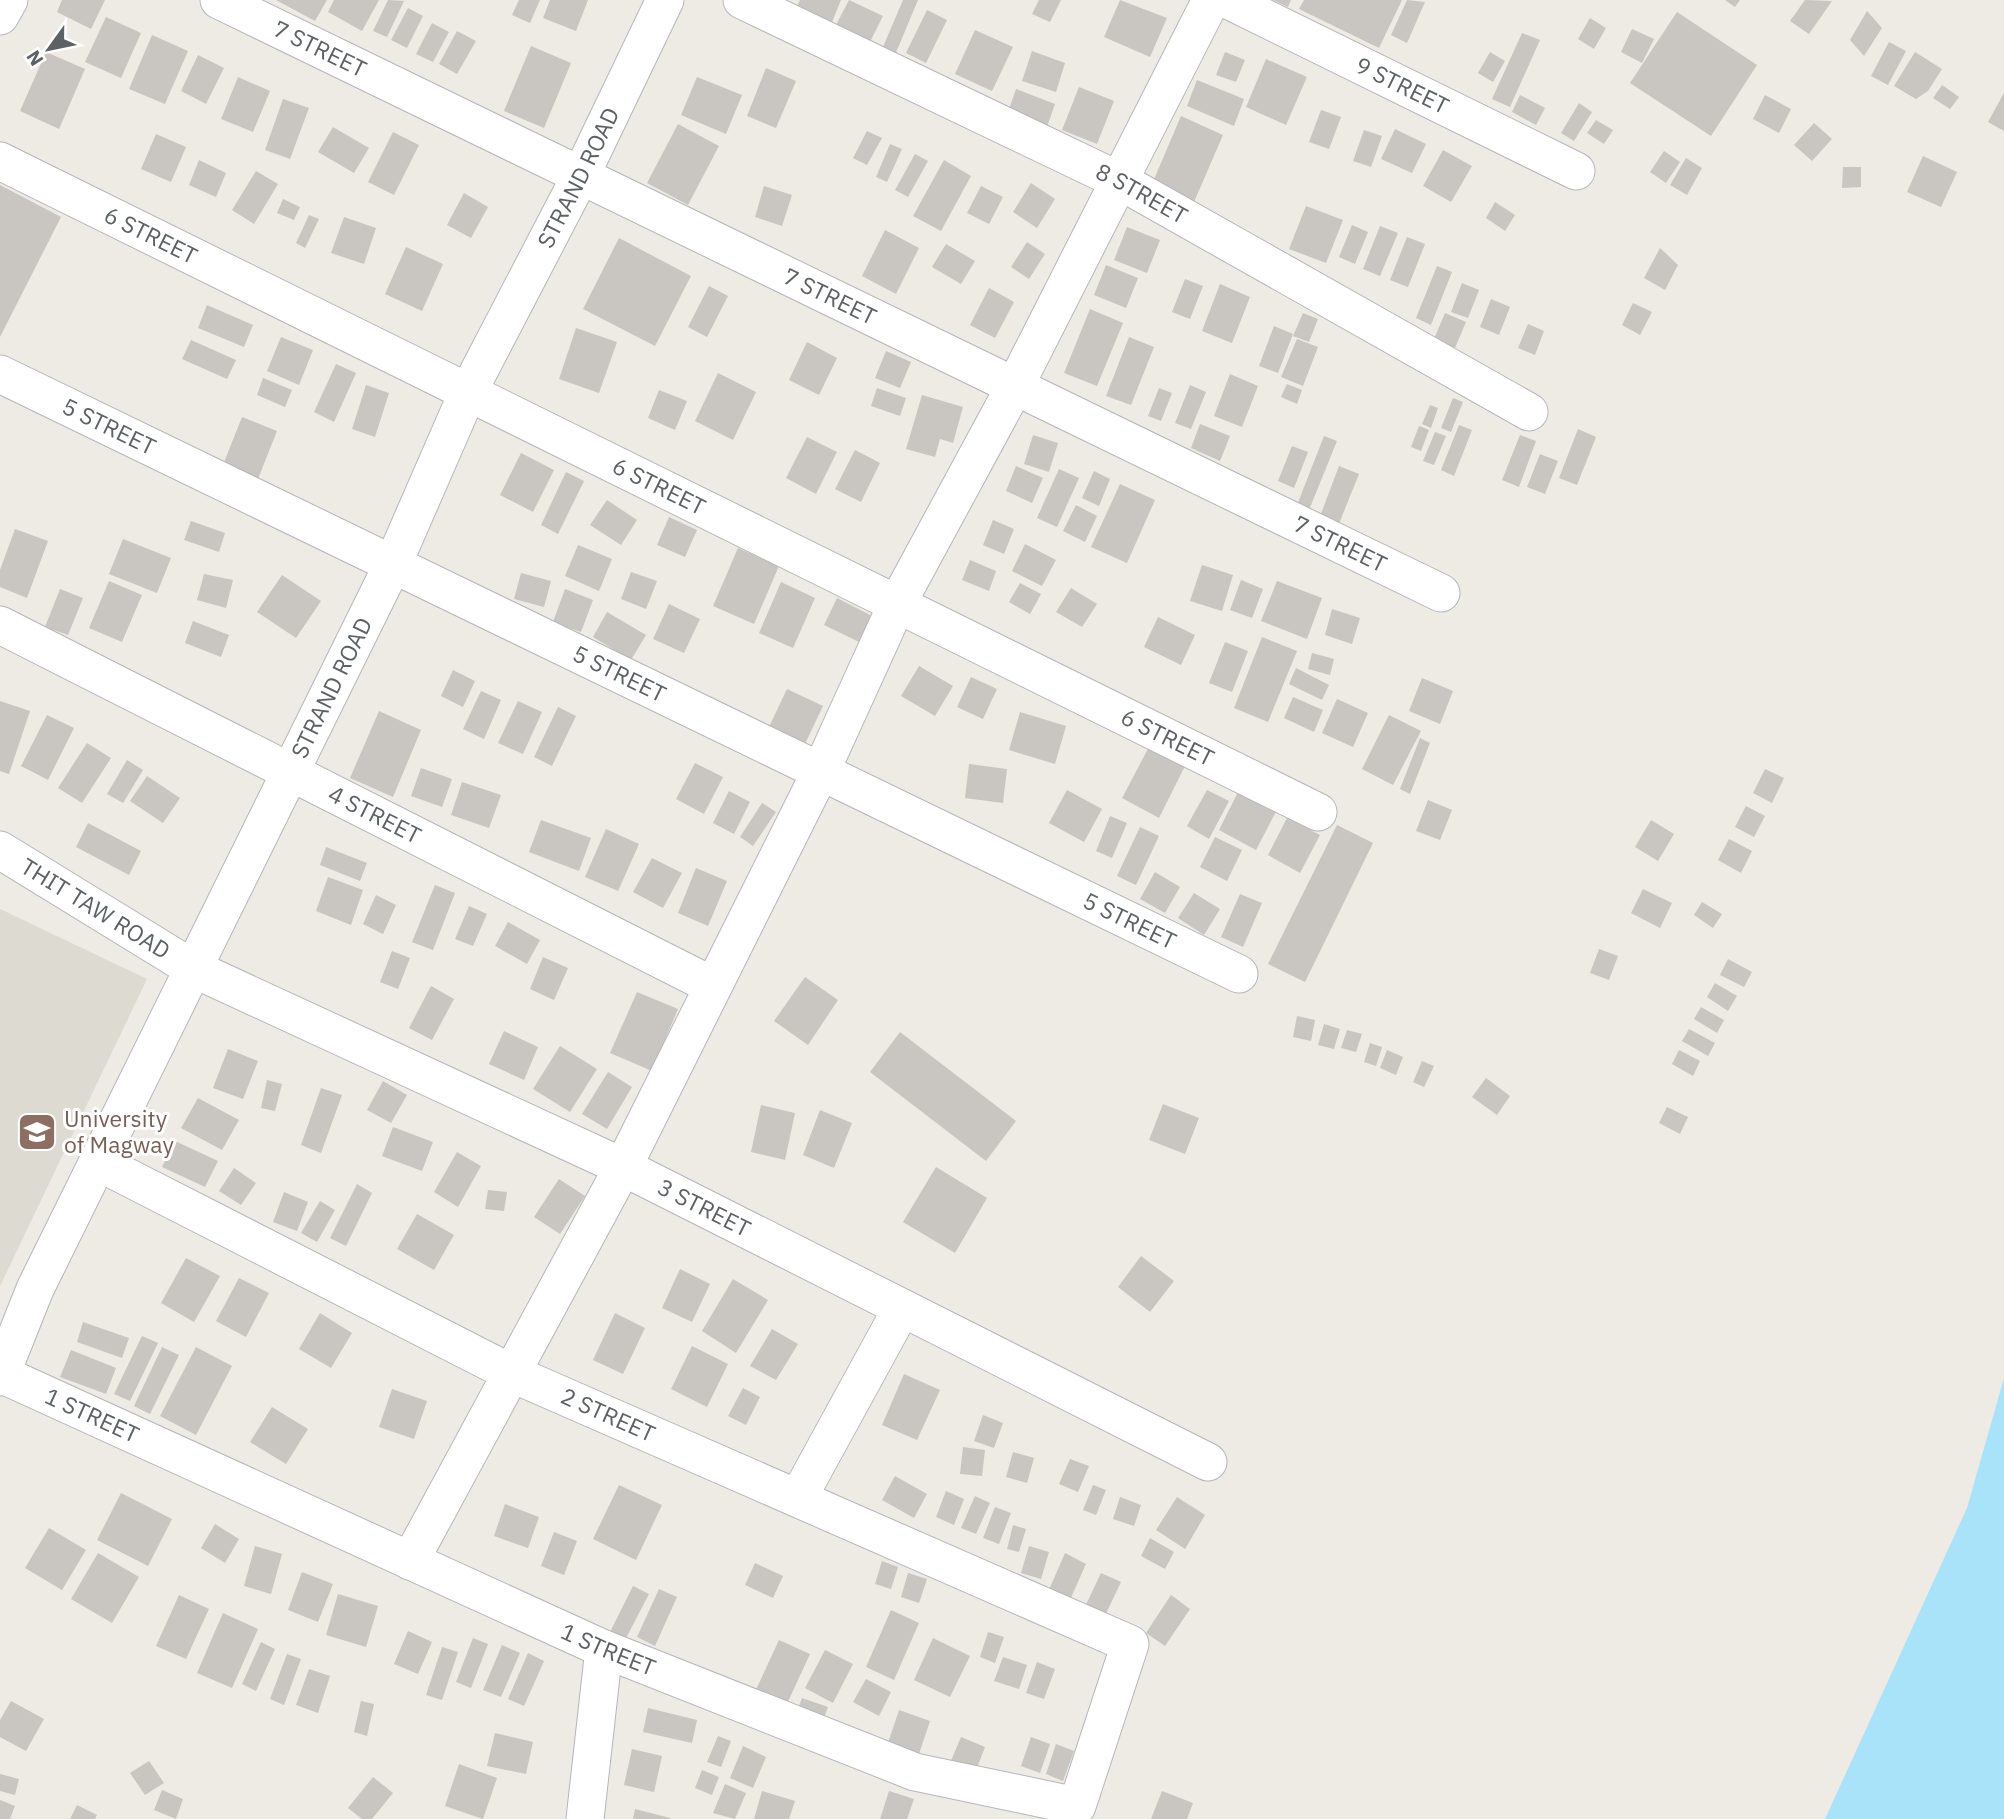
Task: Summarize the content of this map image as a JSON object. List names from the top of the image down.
{
  "streets": {
    "street": [
      "7 STREET",
      "9 STREET",
      "STRAND ROAD",
      "8 STREET",
      "6 STREET",
      "5 STREET",
      "4 STREET",
      "THIT TAW ROAD",
      "3 STREET",
      "2 STREET",
      "1 STREET"
    ]
  },
  "crossings": [
    ["7 STREET", "STRAND ROAD"],
    ["STRAND ROAD", "6 STREET"],
    ["STRAND ROAD", "5 STREET"],
    ["STRAND ROAD", "4 STREET"],
    ["STRAND ROAD", "THIT TAW ROAD"],
    ["STRAND ROAD", "3 STREET"],
    ["STRAND ROAD", "2 STREET"],
    ["STRAND ROAD", "1 STREET"],
    ["THIT TAW ROAD", "3 STREET"],
    ["2 STREET", "1 STREET"]
  ],
  "places": {
    "school or university": ["University of Magway"]
  },
  "north": "bottom left"
}
